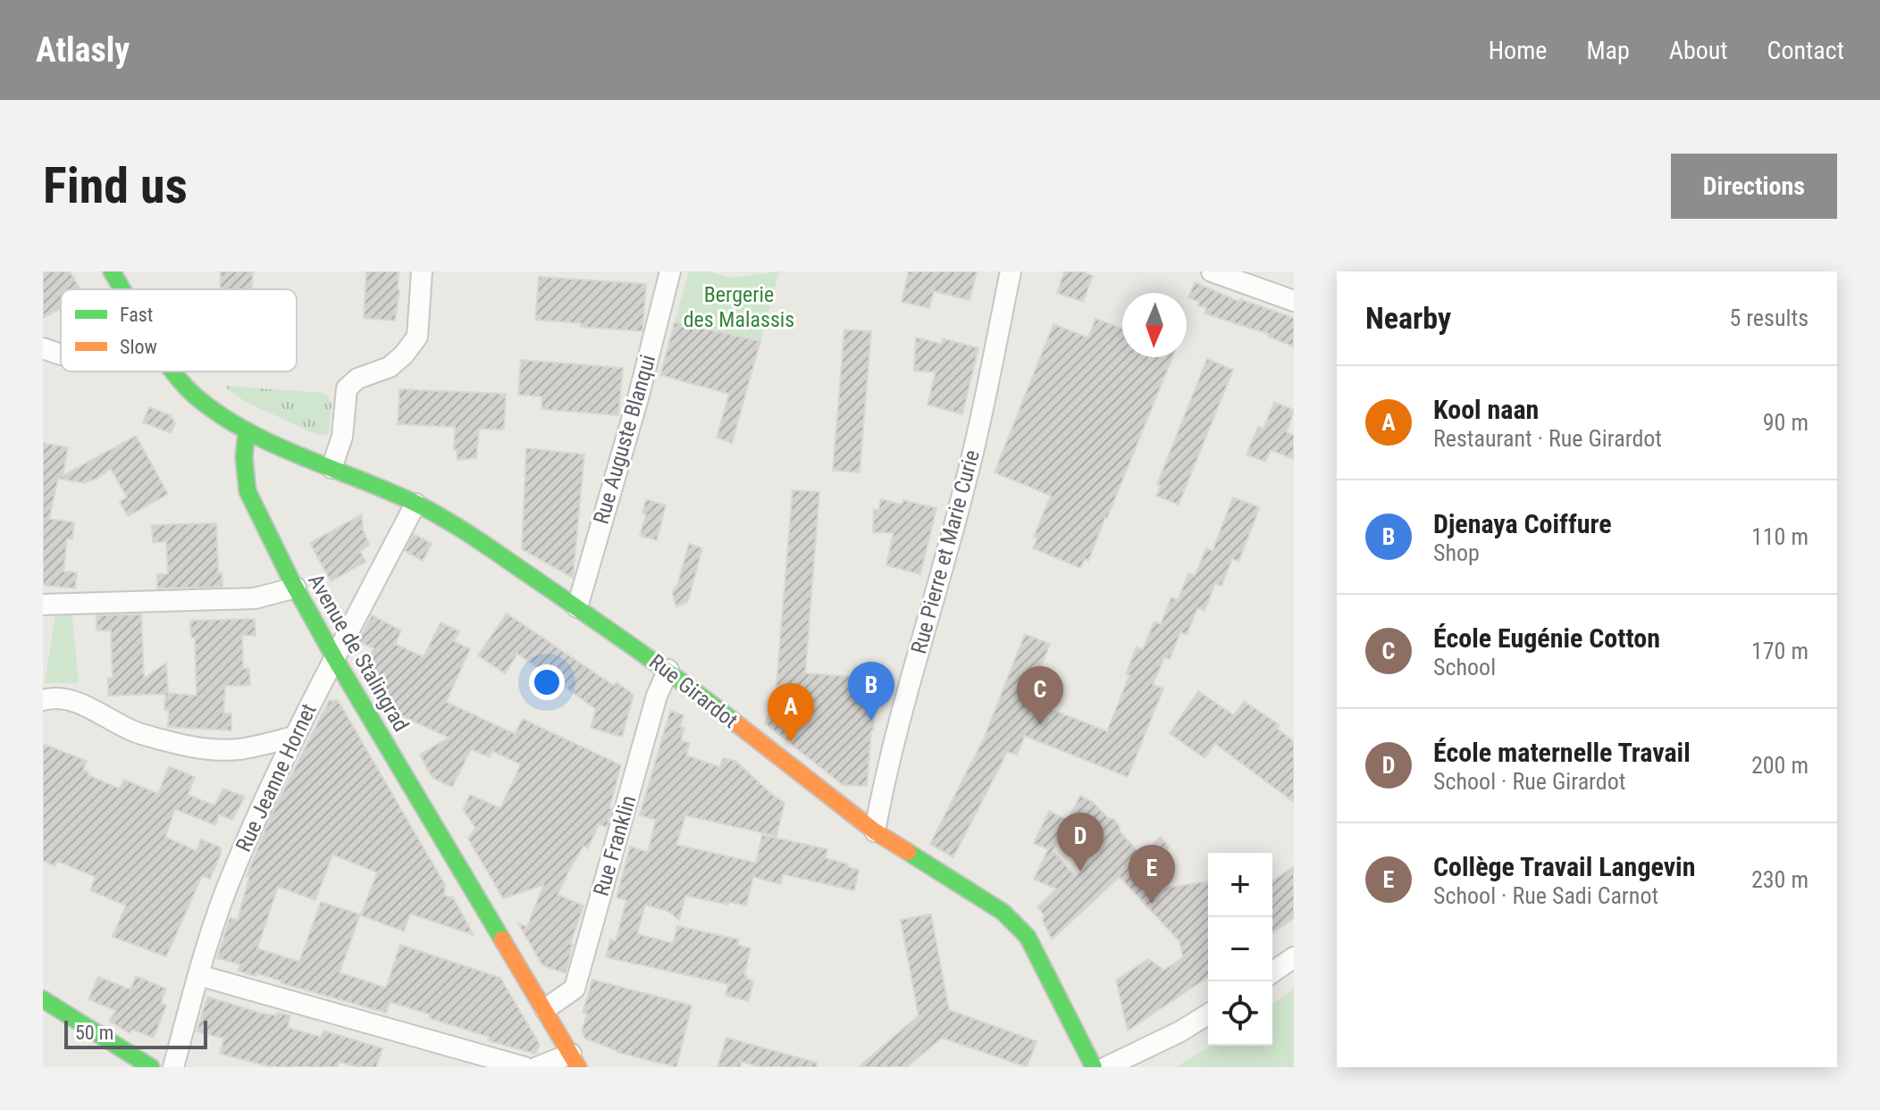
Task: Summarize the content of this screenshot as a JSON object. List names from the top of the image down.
{
  "streets": {
    "street": [
      "Rue Auguste Blanqui",
      "Rue Pierre et Marie Curie",
      "Avenue de Stalingrad",
      "Rue Girardot",
      "Rue Jeanne Hornet",
      "Rue Franklin"
    ]
  },
  "crossings": [
    ["Rue Auguste Blanqui", "Rue Girardot"],
    ["Rue Pierre et Marie Curie", "Rue Girardot"],
    ["Avenue de Stalingrad", "Rue Girardot"],
    ["Avenue de Stalingrad", "Rue Jeanne Hornet"],
    ["Avenue de Stalingrad", "Rue Franklin"],
    ["Rue Girardot", "Rue Jeanne Hornet"],
    ["Rue Girardot", "Rue Franklin"]
  ],
  "parks": ["Bergerie des Malassis"],
  "legend": ["Fast", "Slow"],
  "scale_bar": "50 m",
  "north": "bottom",
  "page": {
    "header": "Atlasly",
    "nav": [
      "Home",
      "Map",
      "About",
      "Contact"
    ],
    "buttons": "Directions",
    "title": "Find us",
    "heading": ["Nearby", "5 results"],
    "list": [
      {
        "mark": "A",
        "name": "Kool naan",
        "note": "Restaurant · Rue Girardot",
        "value": "90 m"
      },
      {
        "mark": "B",
        "name": "Djenaya Coiffure",
        "note": "Shop",
        "value": "110 m"
      },
      {
        "mark": "C",
        "name": "École Eugénie Cotton",
        "note": "School",
        "value": "170 m"
      },
      {
        "mark": "D",
        "name": "École maternelle Travail",
        "note": "School · Rue Girardot",
        "value": "200 m"
      },
      {
        "mark": "E",
        "name": "Collège Travail Langevin",
        "note": "School · Rue Sadi Carnot",
        "value": "230 m"
      }
    ],
    "pins": [
      "B",
      "C",
      "A",
      "D",
      "E"
    ],
    "map_buttons": ["+", "−"],
    "scale": "50 m"
  }
}
